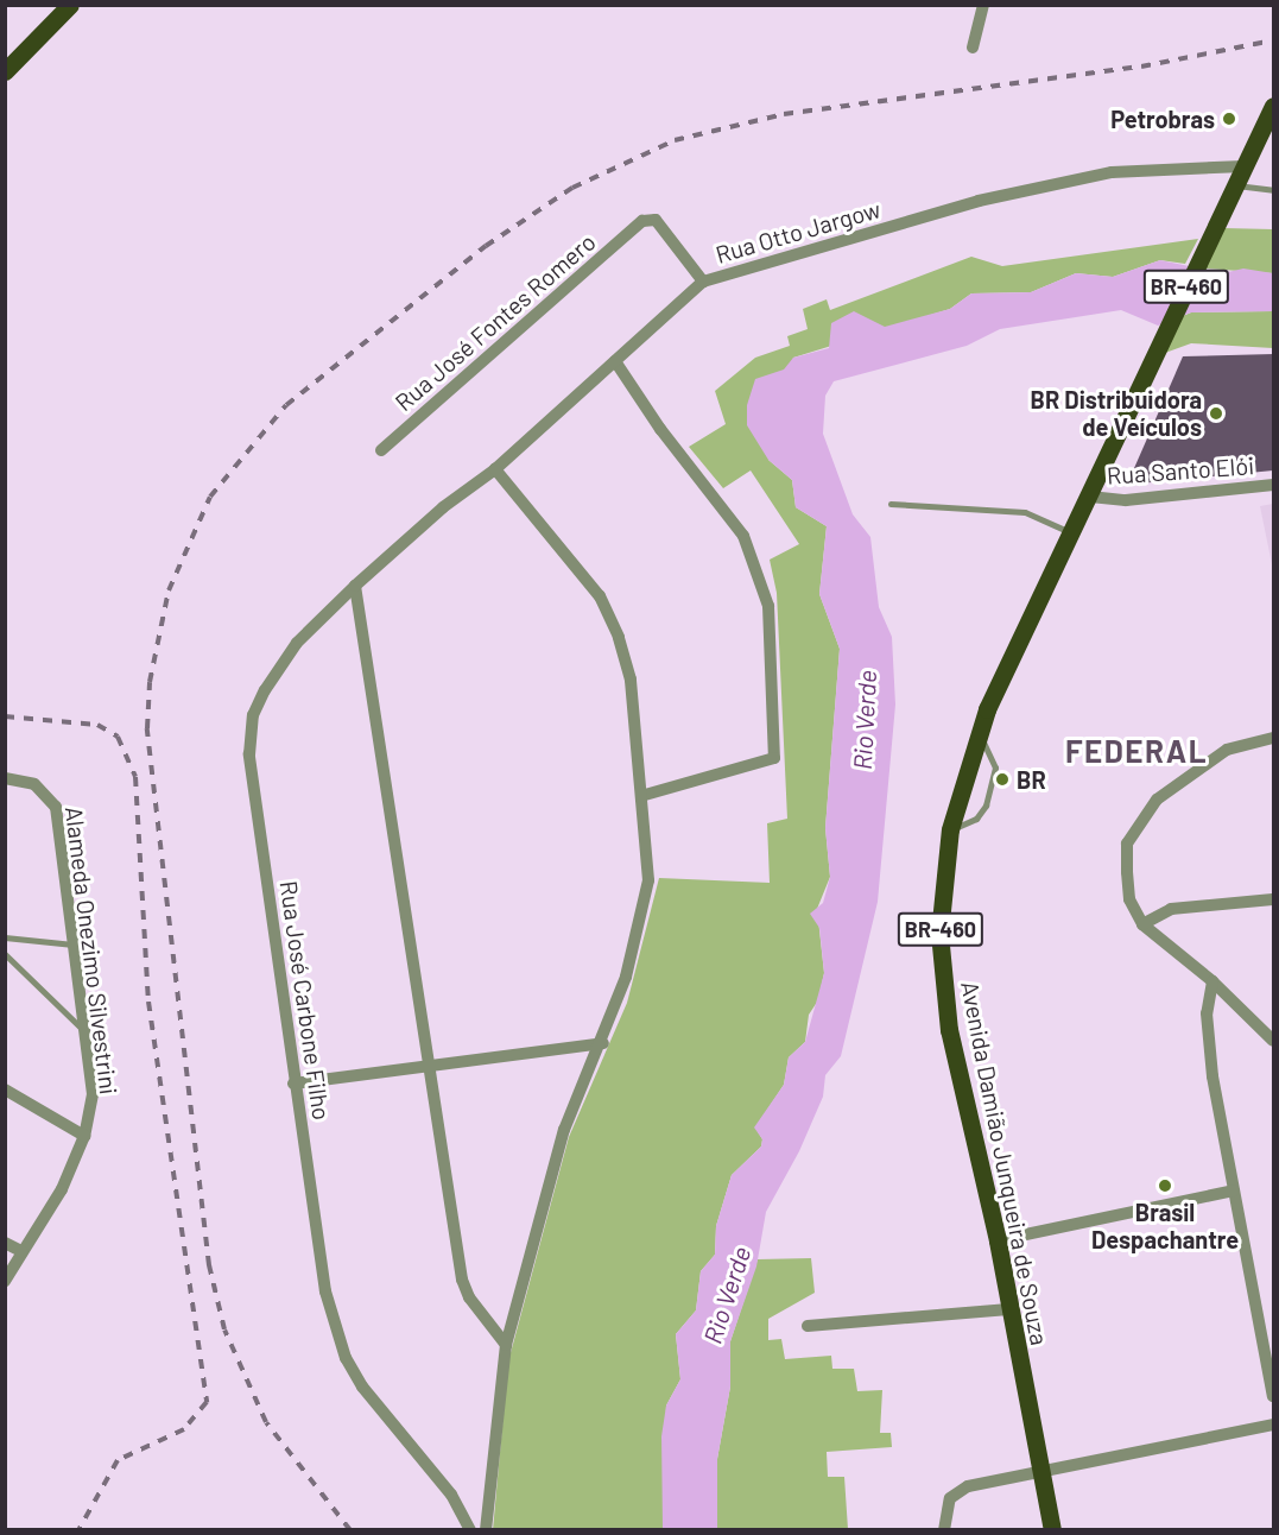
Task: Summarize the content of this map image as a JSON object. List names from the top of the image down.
{
  "streets": {
    "main road": ["BR-460", "Avenida Damião Junqueira de Souza"],
    "street": [
      "Rua Otto Jargow",
      "Rua José Fontes Romero",
      "Rua Santo Elói",
      "Alameda Onezimo Silvestrini",
      "Rua José Carbone Filho"
    ]
  },
  "crossings": [
    ["Rua Otto Jargow", "Rua José Carbone Filho"],
    ["Rua Otto Jargow", "Avenida Damião Junqueira de Souza"],
    ["Rua Santo Elói", "Avenida Damião Junqueira de Souza"]
  ],
  "districts": ["FEDERAL"],
  "water": ["Rio Verde"],
  "places": [
    "Petrobras",
    "BR Distribuidora de Veículos",
    "BR",
    "Brasil Despachantre"
  ]
}
